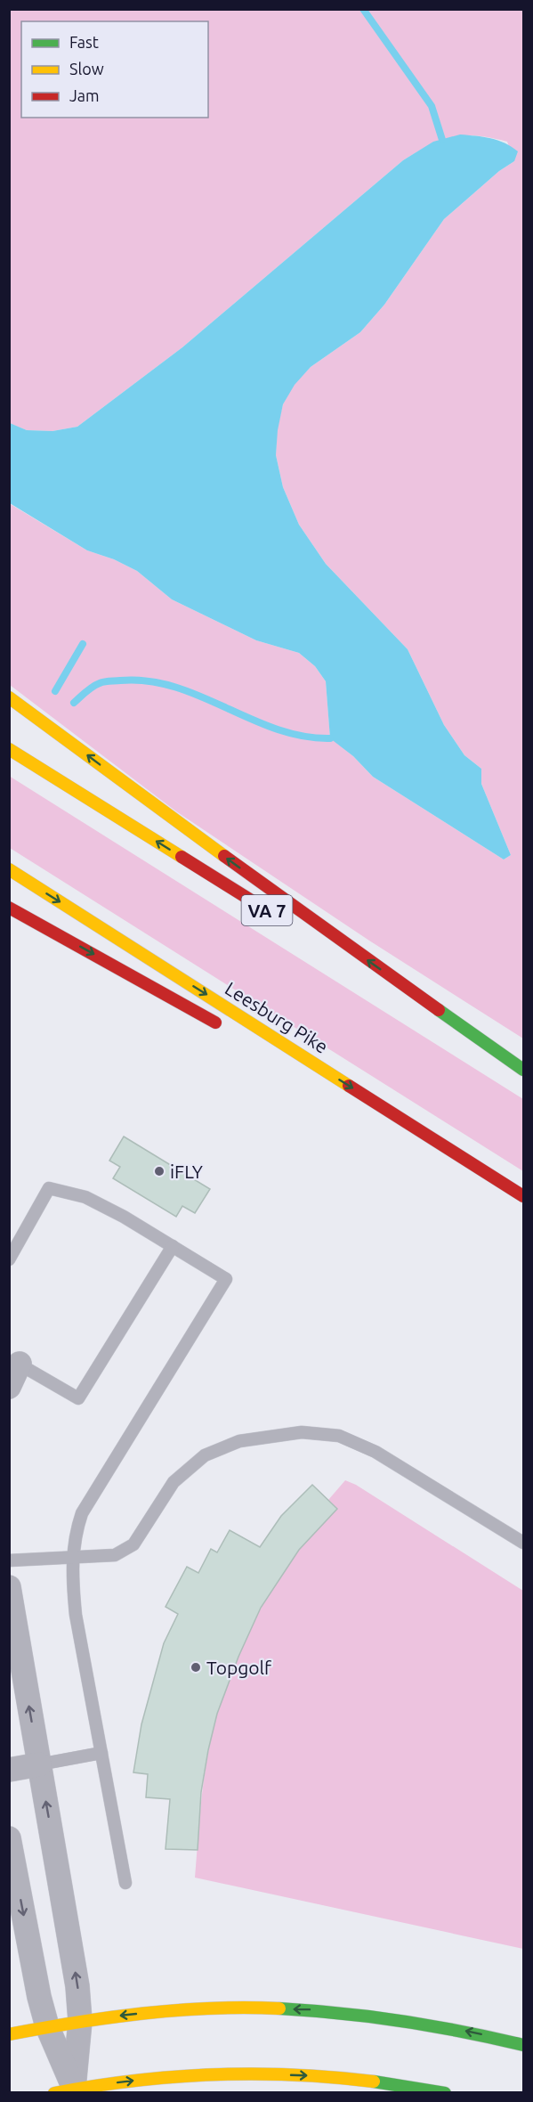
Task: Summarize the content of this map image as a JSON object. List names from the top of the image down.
{
  "streets": {
    "main road": ["VA 7", "Leesburg Pike"]
  },
  "places": ["iFLY", "Topgolf"],
  "legend": ["Fast", "Slow", "Jam"]
}
